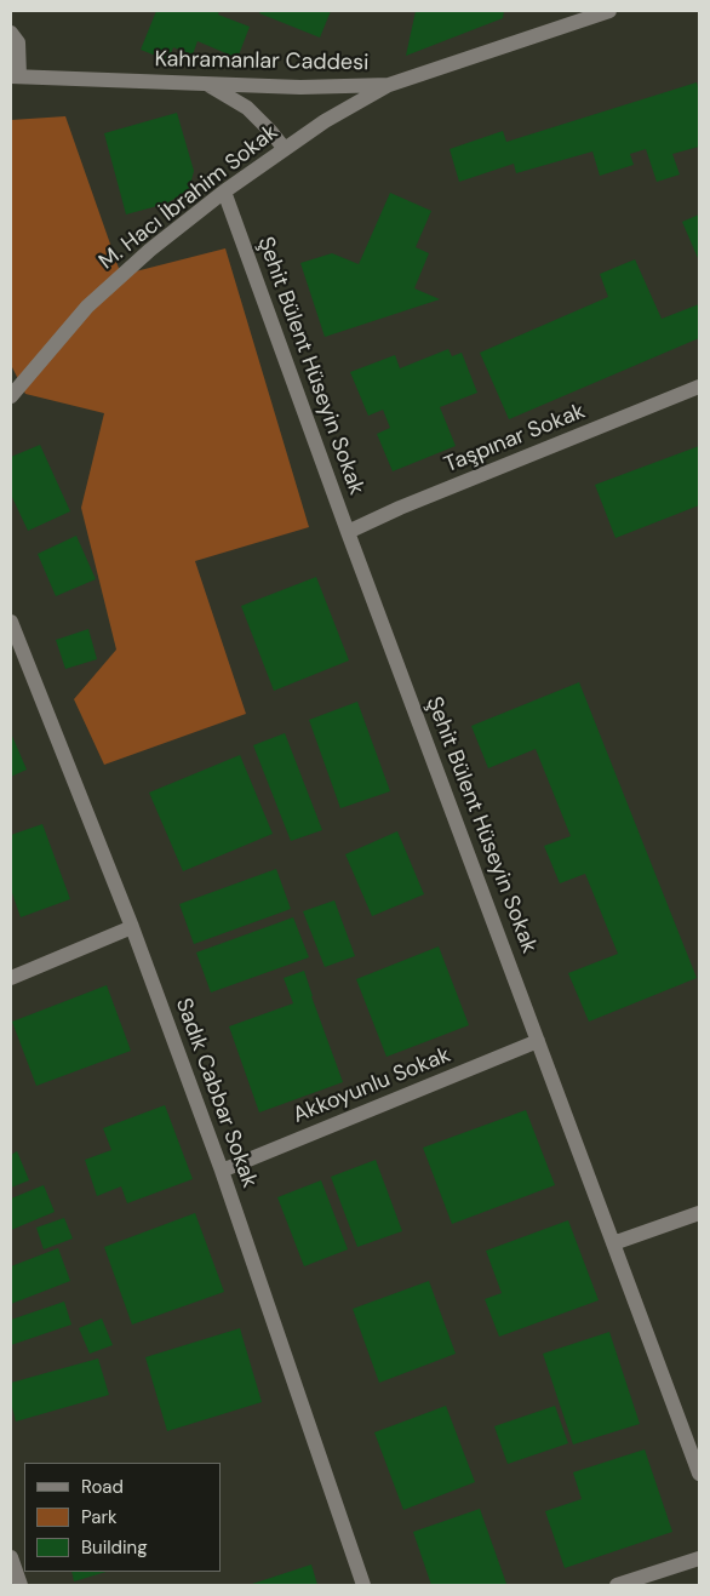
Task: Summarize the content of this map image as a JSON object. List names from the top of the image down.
{
  "streets": {
    "street": [
      "Kahramanlar Caddesi",
      "M. Hacı İbrahim Sokak",
      "Şehit Bülent Hüseyin Sokak",
      "Taşpınar Sokak",
      "Akkoyunlu Sokak",
      "Sadık Cabbar Sokak"
    ]
  },
  "crossings": [
    ["Kahramanlar Caddesi", "M. Hacı İbrahim Sokak"],
    ["M. Hacı İbrahim Sokak", "Şehit Bülent Hüseyin Sokak"],
    ["Şehit Bülent Hüseyin Sokak", "Taşpınar Sokak"],
    ["Şehit Bülent Hüseyin Sokak", "Akkoyunlu Sokak"],
    ["Akkoyunlu Sokak", "Sadık Cabbar Sokak"]
  ],
  "legend": ["Road", "Park", "Building"]
}
